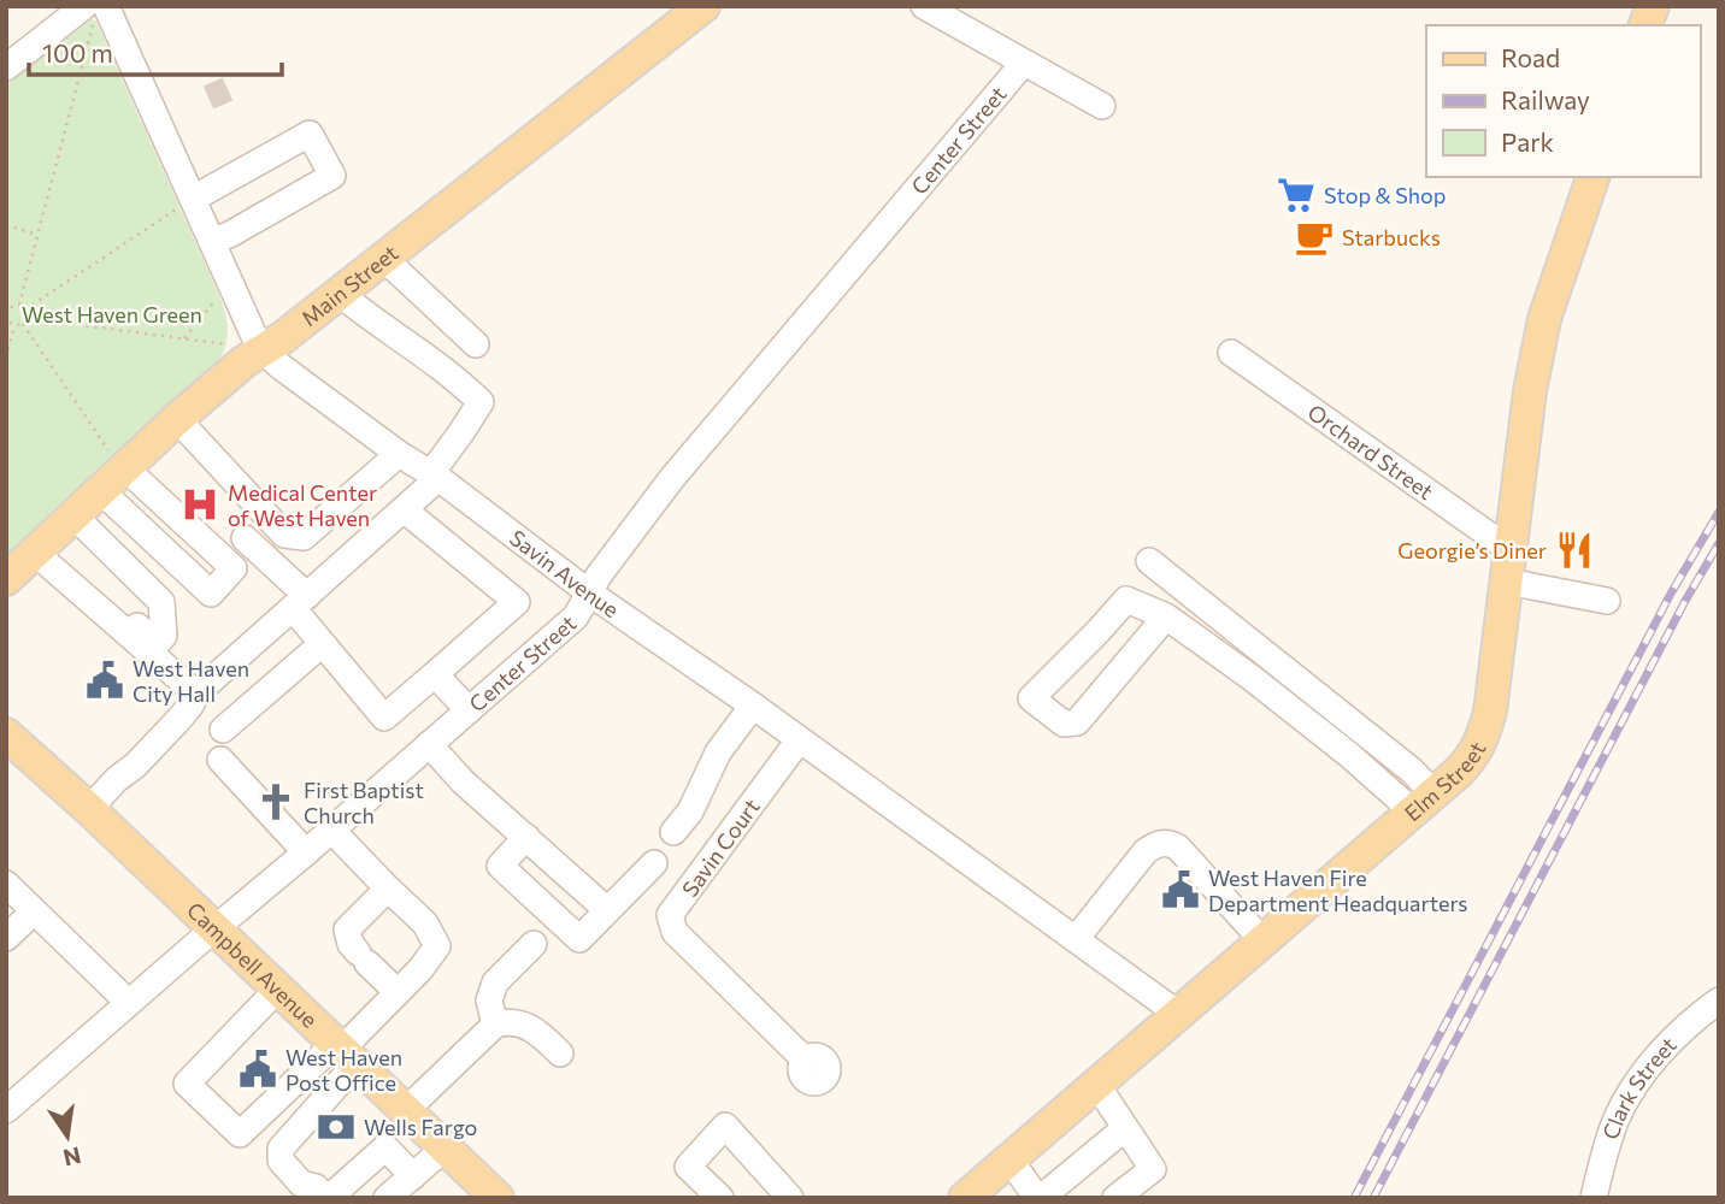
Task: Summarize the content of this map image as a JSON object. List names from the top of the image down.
{
  "streets": {
    "main road": ["Main Street", "Elm Street", "Campbell Avenue"],
    "street": [
      "Center Street",
      "Orchard Street",
      "Savin Avenue",
      "Savin Court",
      "Clark Street"
    ]
  },
  "crossings": [
    ["Center Street", "Savin Avenue"],
    ["Center Street", "Campbell Avenue"],
    ["Main Street", "Savin Avenue"],
    ["Orchard Street", "Elm Street"],
    ["Savin Avenue", "Elm Street"],
    ["Savin Avenue", "Savin Court"]
  ],
  "parks": ["West Haven Green"],
  "places": {
    "supermarket": ["Stop & Shop"],
    "cafe": ["Starbucks"],
    "hospital": ["Medical Center of West Haven"],
    "restaurant": ["Georgie’s Diner"],
    "public building": ["West Haven City Hall", "West Haven Fire Department Headquarters", "West Haven Post Office"],
    "church": ["First Baptist Church"],
    "bank": ["Wells Fargo"]
  },
  "legend": ["Road", "Railway", "Park"],
  "scale_bar": "100 m",
  "north": "bottom"
}
